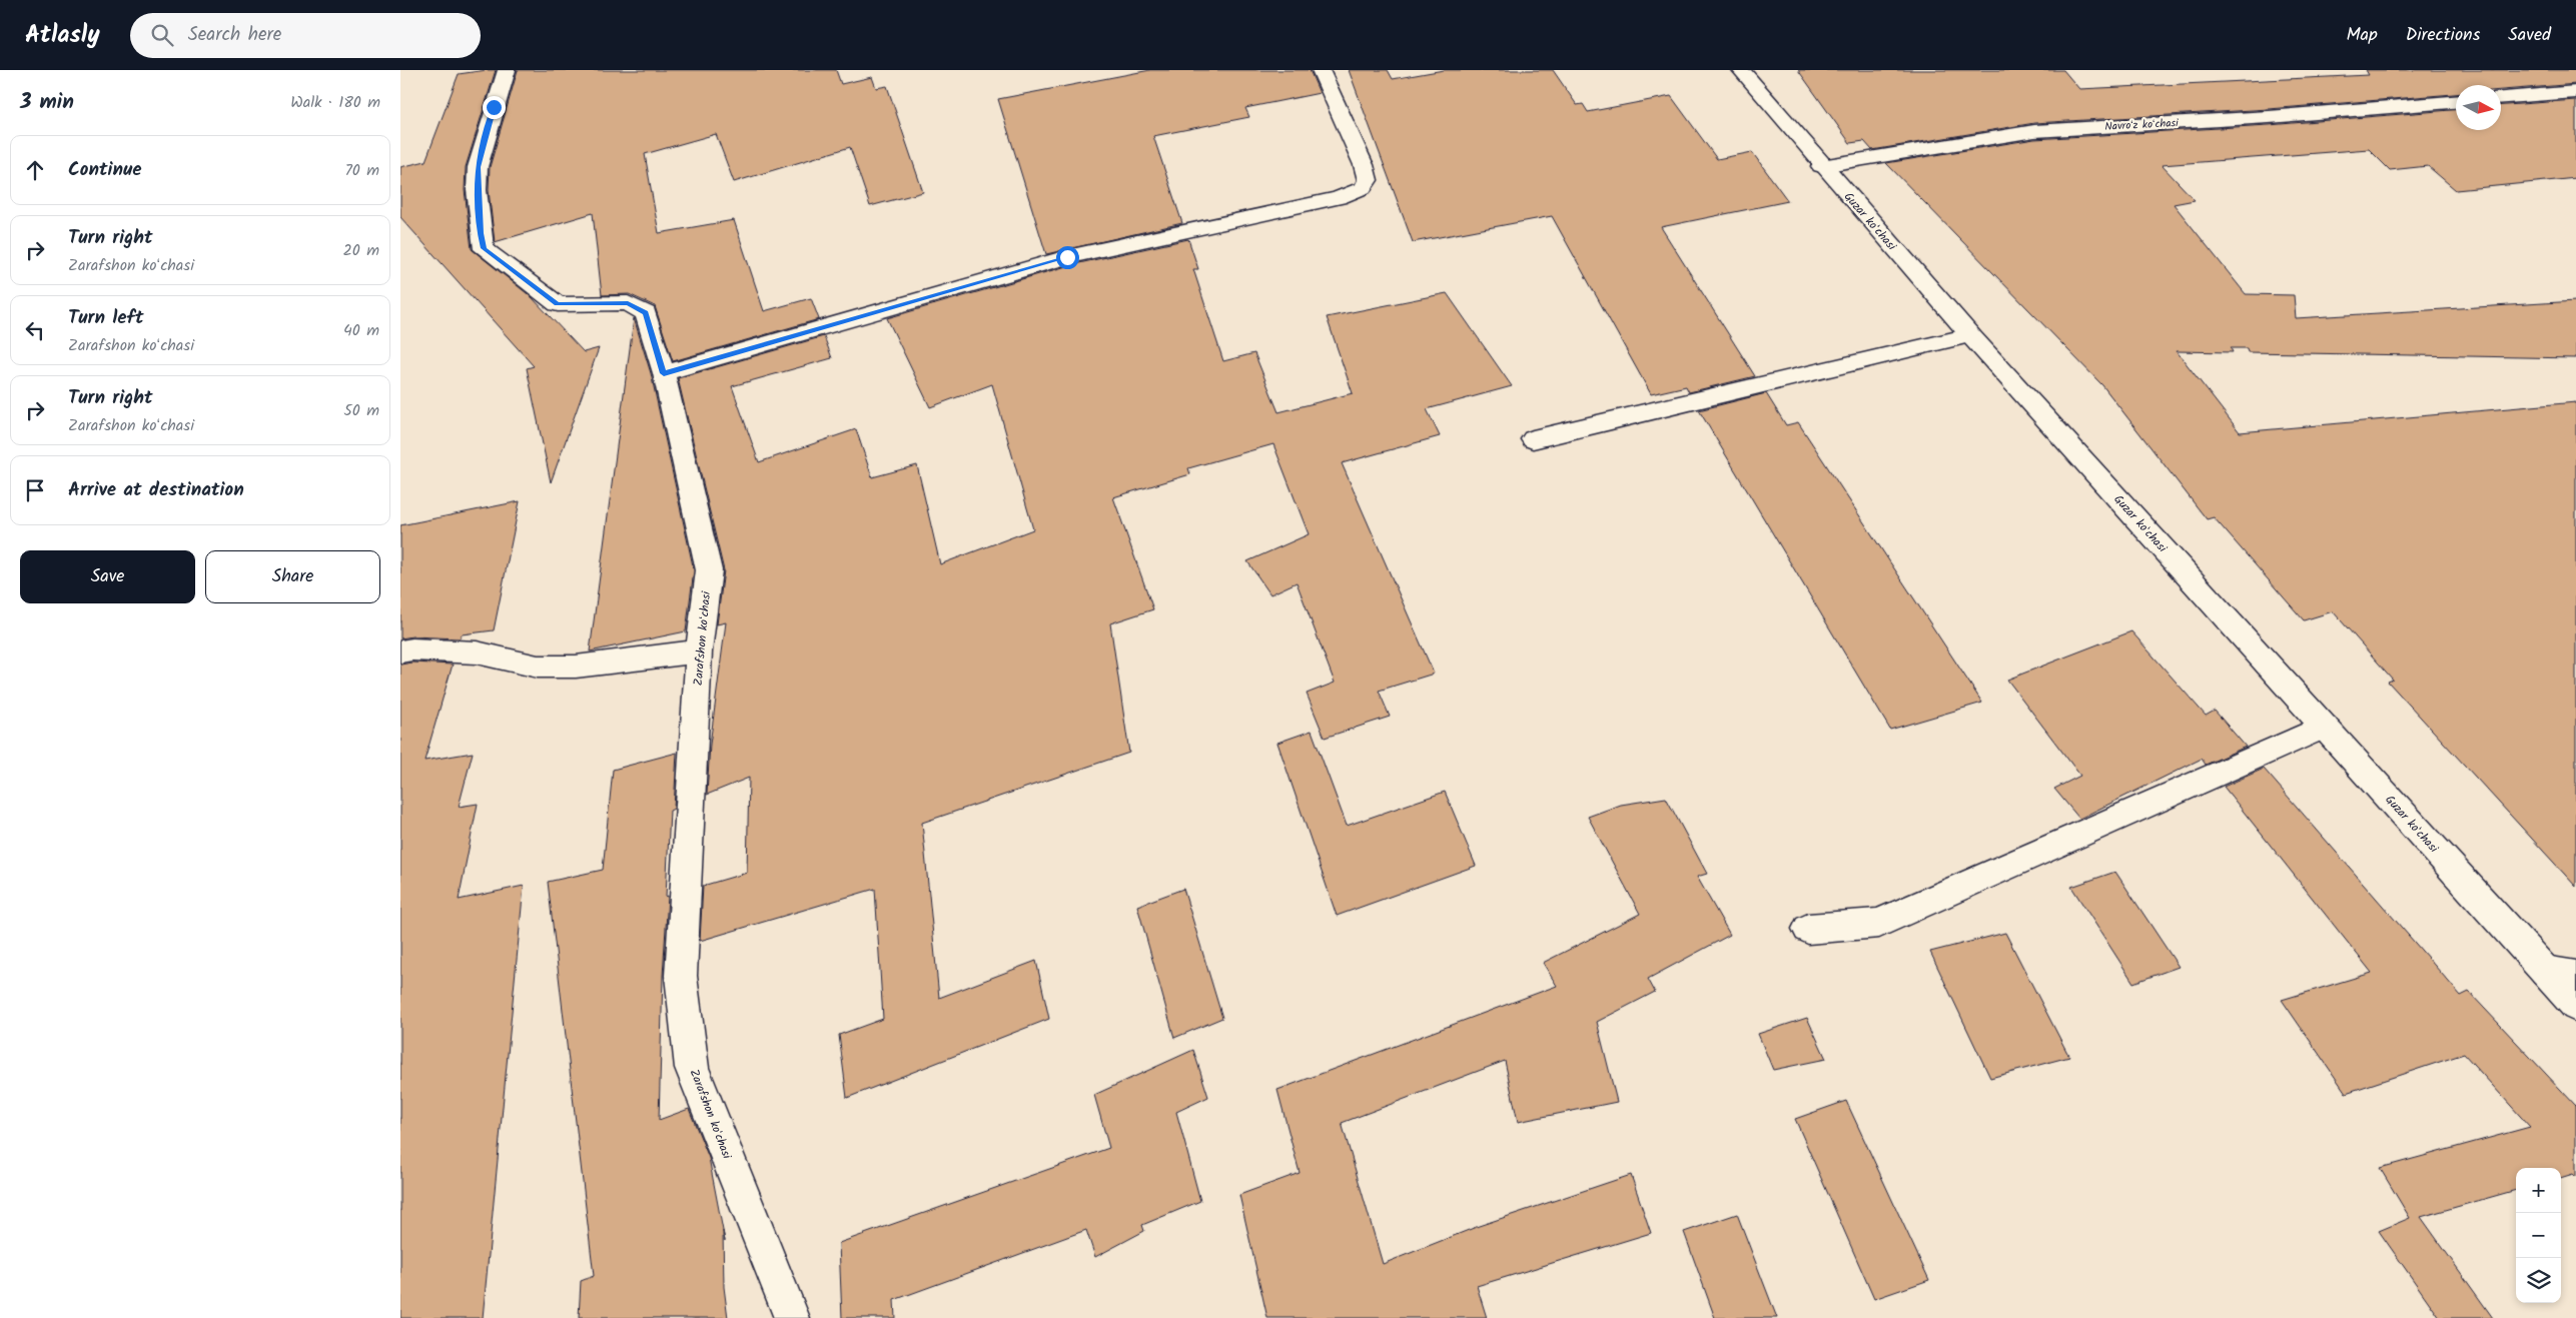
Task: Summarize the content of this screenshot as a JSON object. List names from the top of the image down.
{
  "streets": {
    "street": ["Navroʻz koʻchasi", "Guzar koʻchasi", "Zarafshon koʻchasi"]
  },
  "crossings": [
    ["Navroʻz koʻchasi", "Guzar koʻchasi"]
  ],
  "north": "right",
  "page": {
    "header": "Atlasly",
    "search": "Search here",
    "nav": ["Map", "Directions", "Saved"],
    "heading": ["3 min", "Walk · 180 m"],
    "list": [
      ["Continue", "70 m"],
      ["Turn right", "Zarafshon koʻchasi", "20 m"],
      ["Turn left", "Zarafshon koʻchasi", "40 m"],
      ["Turn right", "Zarafshon koʻchasi", "50 m"],
      "Arrive at destination"
    ],
    "buttons": ["Save", "Share"],
    "map_buttons": ["+", "−"]
  }
}
